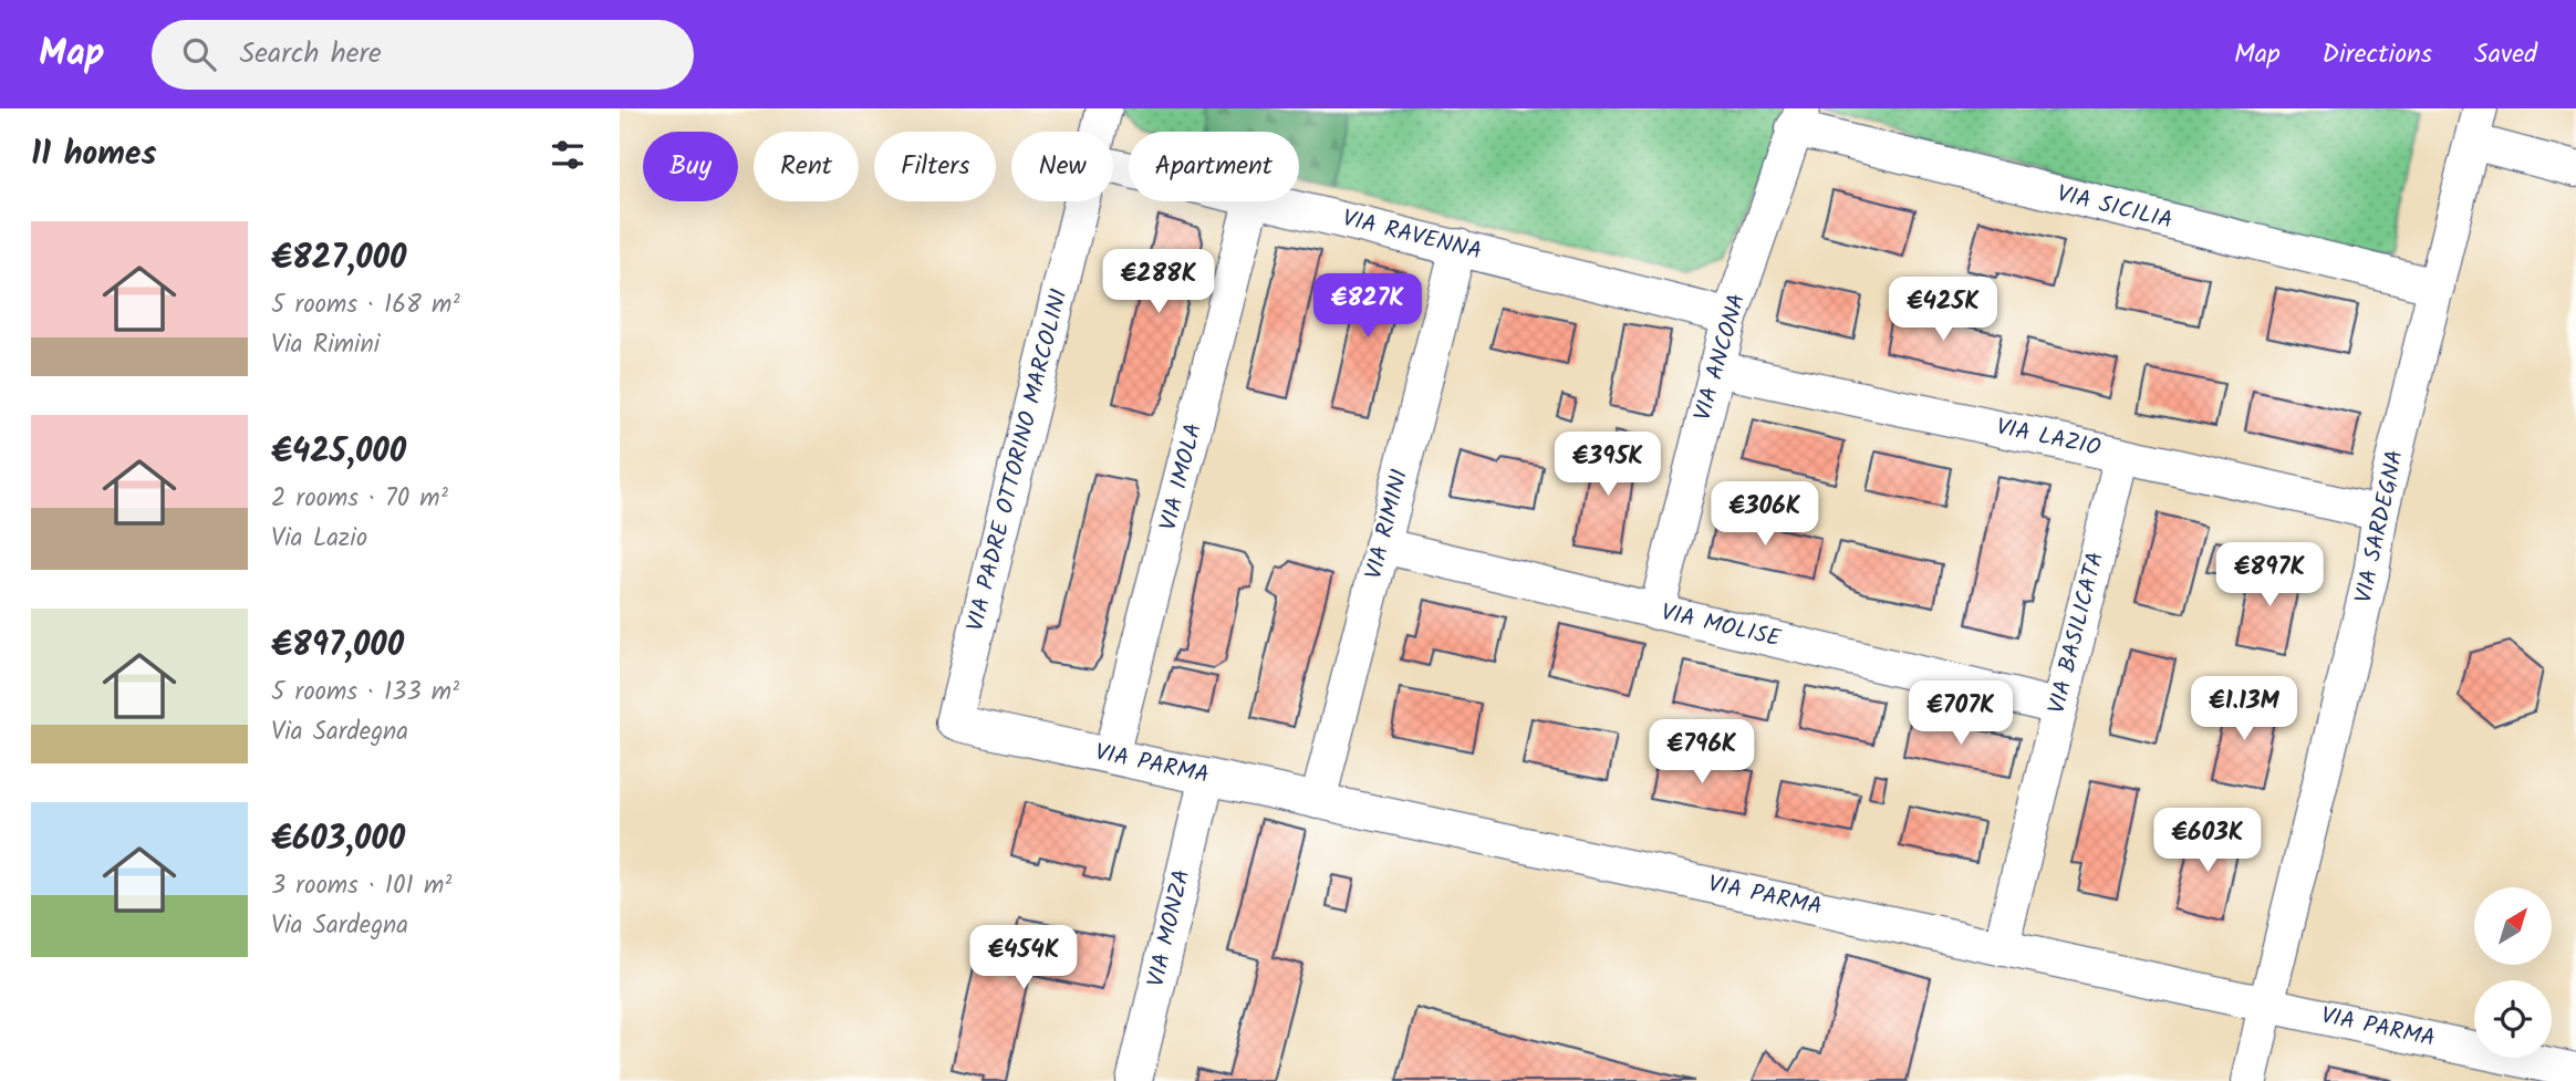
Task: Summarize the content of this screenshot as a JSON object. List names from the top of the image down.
{
  "streets": {
    "street": [
      "VIA SICILIA",
      "VIA RAVENNA",
      "VIA ANCONA",
      "VIA LAZIO",
      "VIA PADRE OTTORINO MARCOLINI",
      "VIA IMOLA",
      "VIA RIMINI",
      "VIA SARDEGNA",
      "VIA MOLISE",
      "VIA BASILICATA",
      "VIA PARMA",
      "VIA MONZA"
    ]
  },
  "crossings": [
    ["VIA SICILIA", "VIA ANCONA"],
    ["VIA SICILIA", "VIA SARDEGNA"],
    ["VIA RAVENNA", "VIA ANCONA"],
    ["VIA RAVENNA", "VIA RIMINI"],
    ["VIA ANCONA", "VIA LAZIO"],
    ["VIA ANCONA", "VIA MOLISE"],
    ["VIA LAZIO", "VIA SARDEGNA"],
    ["VIA LAZIO", "VIA BASILICATA"],
    ["VIA PADRE OTTORINO MARCOLINI", "VIA PARMA"],
    ["VIA IMOLA", "VIA PARMA"],
    ["VIA RIMINI", "VIA MOLISE"],
    ["VIA RIMINI", "VIA PARMA"],
    ["VIA SARDEGNA", "VIA PARMA"],
    ["VIA MOLISE", "VIA BASILICATA"],
    ["VIA BASILICATA", "VIA PARMA"],
    ["VIA PARMA", "VIA MONZA"]
  ],
  "north": "top right",
  "page": {
    "header": "Map",
    "search": "Search here",
    "nav": ["Map", "Directions", "Saved"],
    "heading": "11 homes",
    "chip": [
      "Buy",
      "Rent",
      "Filters",
      "New",
      "Apartment"
    ],
    "list": [
      {
        "name": "€827,000",
        "note": "5 rooms · 168 m² · Via Rimini"
      },
      {
        "name": "€425,000",
        "note": "2 rooms · 70 m² · Via Lazio"
      },
      {
        "name": "€897,000",
        "note": "5 rooms · 133 m² · Via Sardegna"
      },
      {
        "name": "€603,000",
        "note": "3 rooms · 101 m² · Via Sardegna"
      }
    ],
    "price": [
      "€288K",
      "€827K",
      "€425K",
      "€395K",
      "€306K",
      "€897K",
      "€1.13M",
      "€707K",
      "€796K",
      "€603K",
      "€454K"
    ]
  }
}
